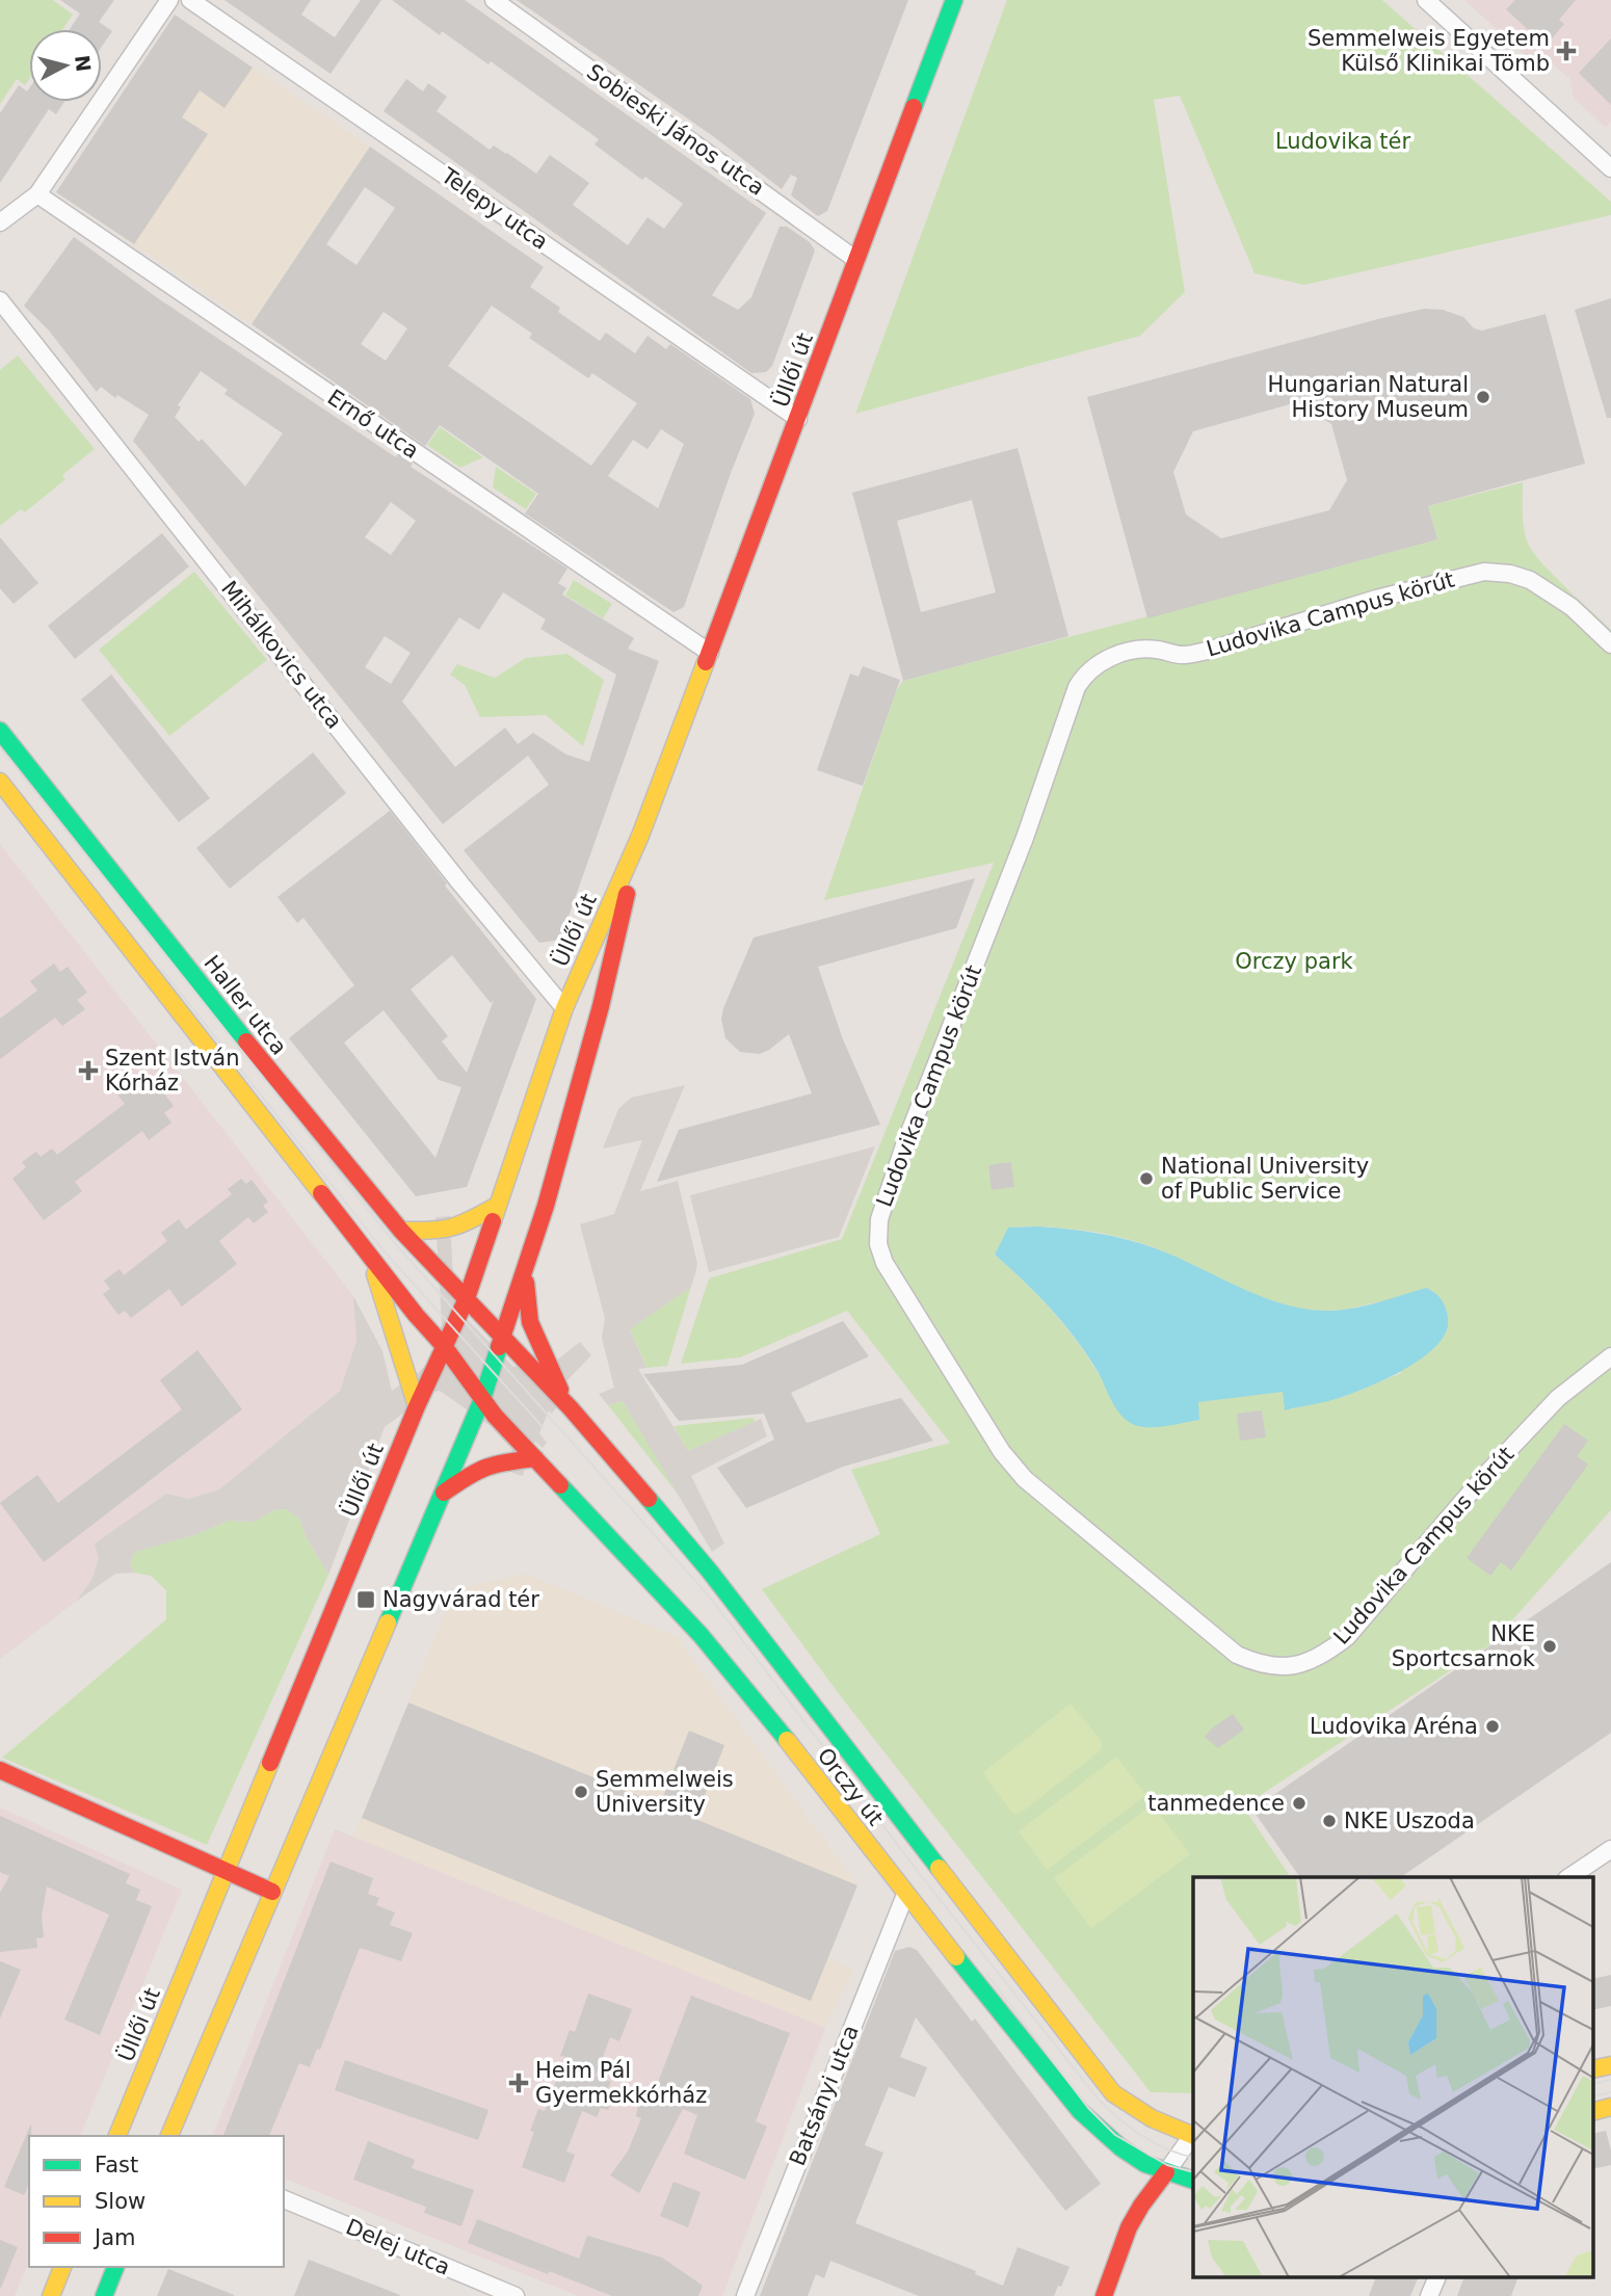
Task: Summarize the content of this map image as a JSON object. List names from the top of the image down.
{
  "streets": {
    "main road": ["Üllői út", "Haller utca", "Orczy út"],
    "street": [
      "Sobieski János utca",
      "Telepy utca",
      "Ernő utca",
      "Ludovika Campus körút",
      "Mihálkovics utca",
      "Batsányi utca",
      "Delej utca"
    ]
  },
  "crossings": [
    ["Sobieski János utca", "Üllői út"],
    ["Telepy utca", "Üllői út"],
    ["Üllői út", "Ernő utca"],
    ["Üllői út", "Mihálkovics utca"],
    ["Üllői út", "Haller utca"],
    ["Üllői út", "Orczy út"],
    ["Haller utca", "Orczy út"],
    ["Orczy út", "Batsányi utca"]
  ],
  "parks": ["Ludovika tér", "Orczy park"],
  "places": {
    "health": ["Semmelweis Egyetem Külső Klinikai Tömb", "Szent István Kórház", "Heim Pál Gyermekkórház"],
    "other": [
      "Hungarian Natural History Museum",
      "National University of Public Service",
      "NKE Sportcsarnok",
      "Ludovika Aréna",
      "Semmelweis University",
      "tanmedence",
      "NKE Uszoda"
    ],
    "transit": ["Nagyvárad tér"]
  },
  "legend": ["Fast", "Slow", "Jam"],
  "north": "right"
}
